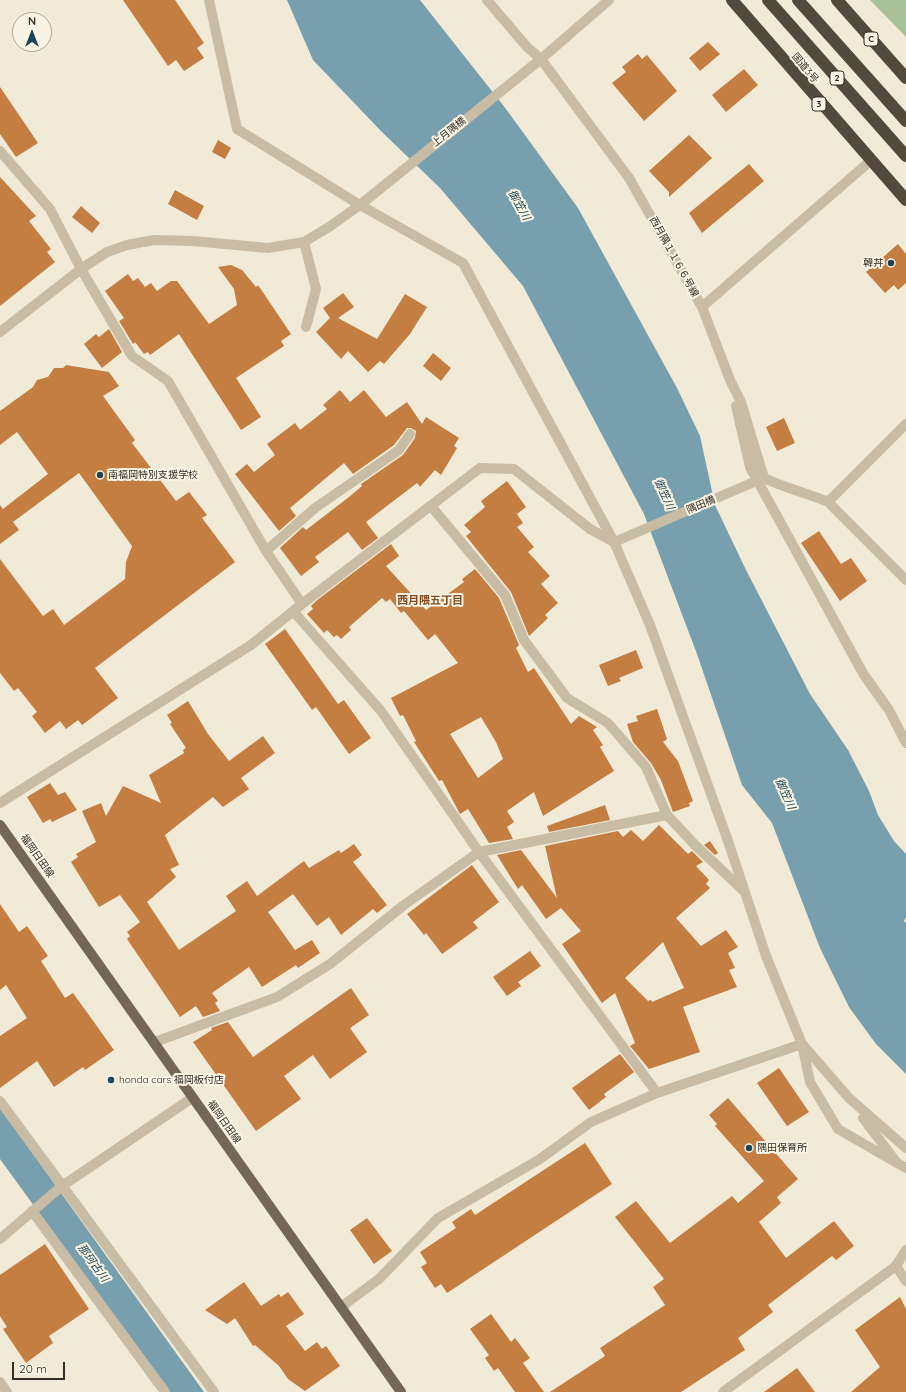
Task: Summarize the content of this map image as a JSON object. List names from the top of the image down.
{
  "streets": {
    "highway": [
      "C",
      "国道3号",
      "2",
      "3"
    ],
    "main road": ["福岡日田線"],
    "street": ["上月隅橋", "西月隅１１６６号線", "隅田橋"]
  },
  "crossings": [
    ["上月隅橋", "西月隅１１６６号線"],
    ["西月隅１１６６号線", "隅田橋"]
  ],
  "districts": ["西月隈五丁目"],
  "water": ["御笠川", "那珂古川"],
  "places": [
    "韓丼",
    "南福岡特別支援学校",
    "honda cars 福岡板付店",
    "隅田保育所"
  ],
  "scale_bar": "20 m",
  "north": "top"
}
